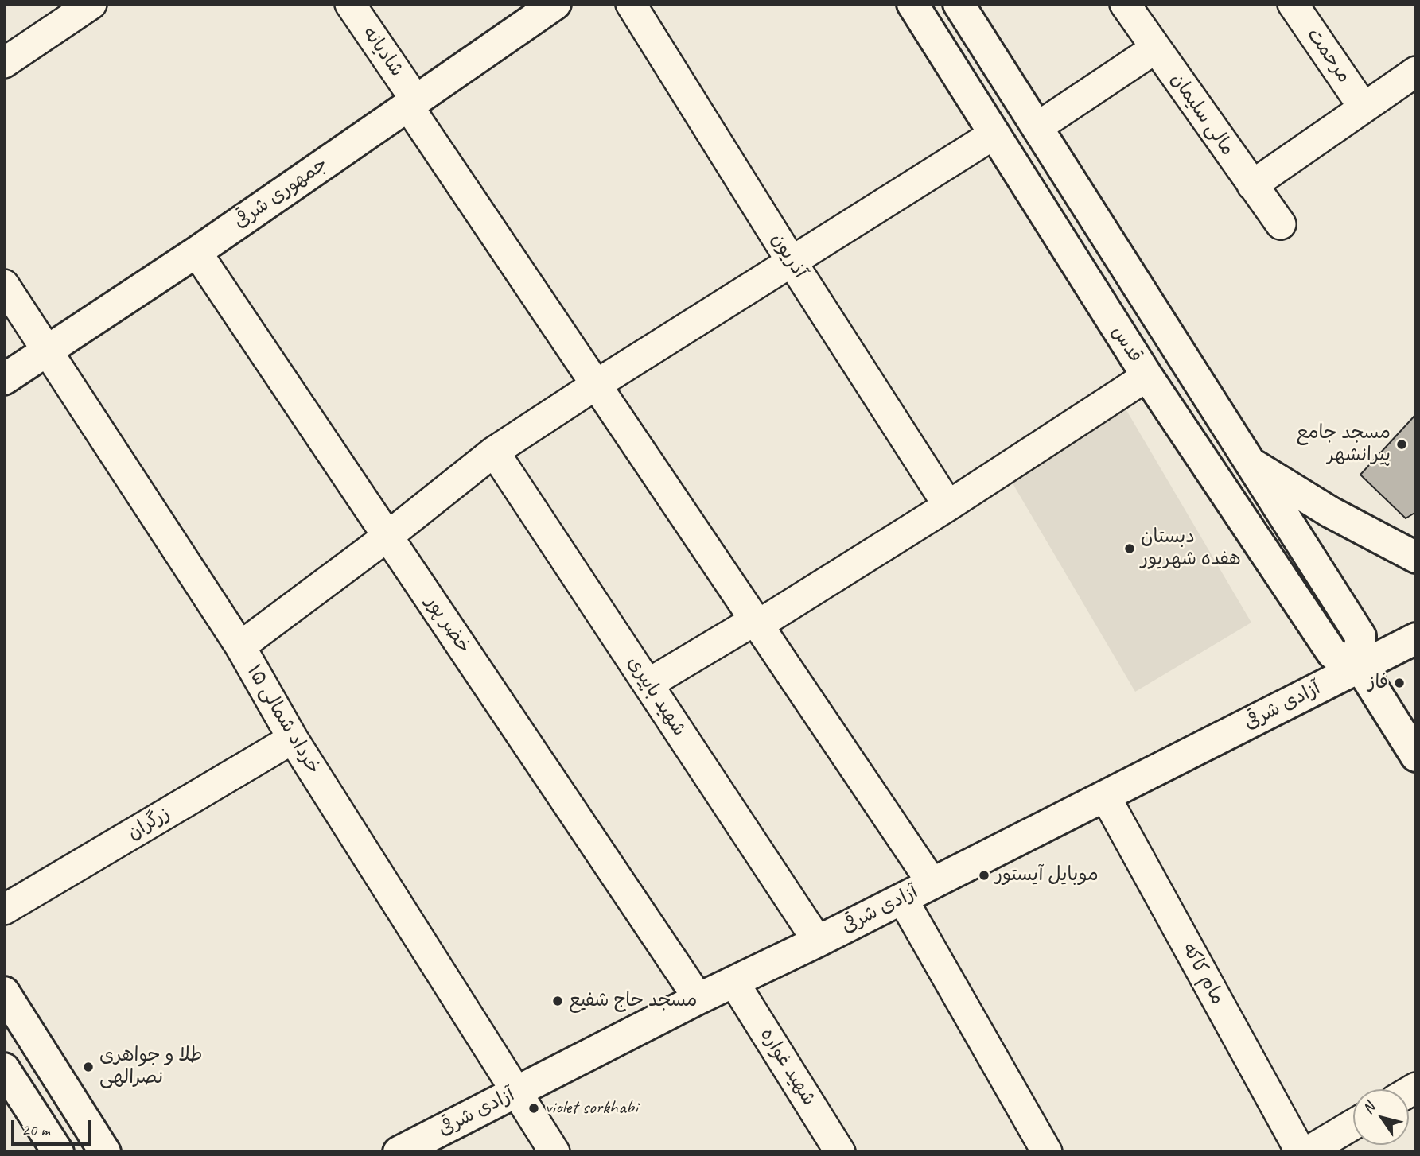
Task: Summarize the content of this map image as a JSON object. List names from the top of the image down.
{
  "streets": {
    "main road": ["جمهوری شرقی", "قدس", "آزادی شرقی"],
    "street": [
      "شادیانه",
      "مرحمت",
      "مالی سلیمان",
      "آذریون",
      "خضر پور",
      "شهید باپیری",
      "۱۵ خرداد شمالی",
      "زرگران",
      "مام کاکه",
      "شهید غواره"
    ]
  },
  "crossings": [
    ["شادیانه", "جمهوری شرقی"],
    ["شادیانه", "آزادی شرقی"],
    ["جمهوری شرقی", "خضر پور"],
    ["جمهوری شرقی", "۱۵ خرداد شمالی"],
    ["قدس", "آزادی شرقی"],
    ["خضر پور", "آزادی شرقی"],
    ["شهید باپیری", "آزادی شرقی"],
    ["آزادی شرقی", "۱۵ خرداد شمالی"],
    ["آزادی شرقی", "مام کاکه"],
    ["آزادی شرقی", "شهید غواره"],
    ["۱۵ خرداد شمالی", "زرگران"]
  ],
  "places": [
    "مسجد جامع پیرانشهر",
    "دبستان هفده شهریور",
    "فاز",
    "موبایل آیستور",
    "مسجد حاج شفیع",
    "طلا و جواهری نصرالهی",
    "violet sorkhabi"
  ],
  "scale_bar": "20 m",
  "north": "top left"
}
